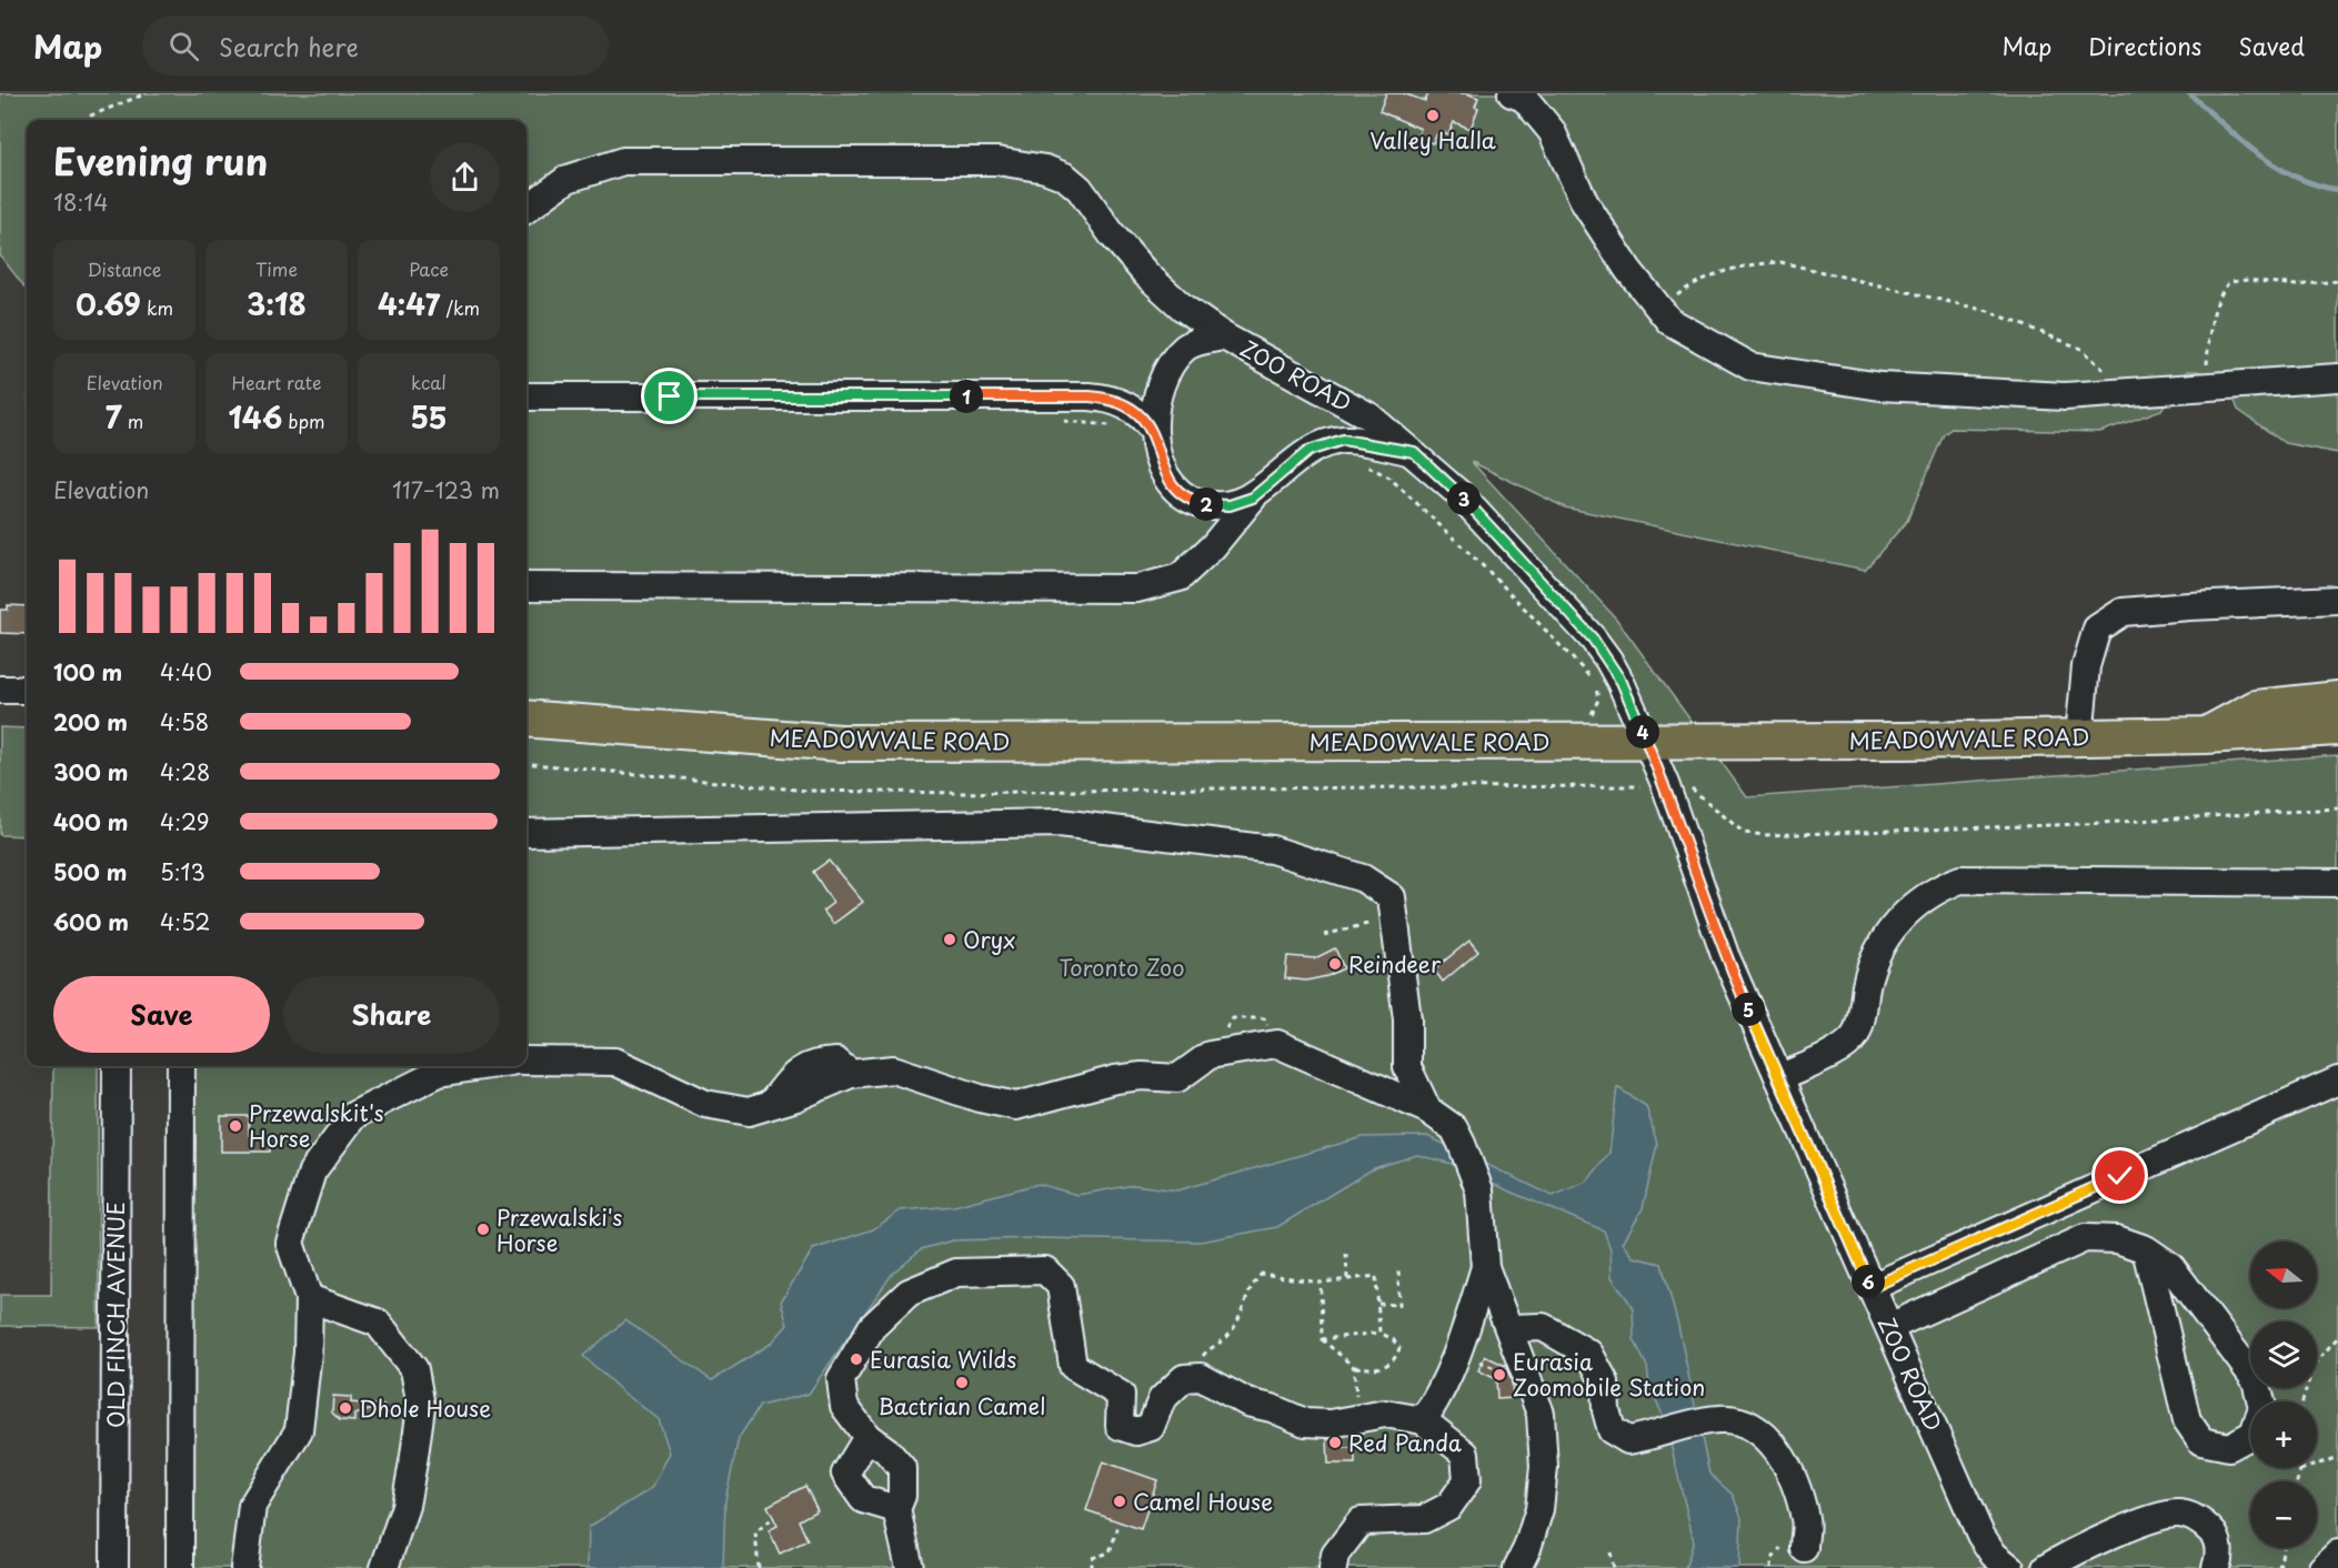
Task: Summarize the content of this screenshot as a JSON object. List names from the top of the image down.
{
  "streets": {
    "main road": ["MEADOWVALE ROAD"],
    "street": ["ZOO ROAD", "OLD FINCH AVENUE"]
  },
  "crossings": [
    ["ZOO ROAD", "MEADOWVALE ROAD"]
  ],
  "parks": ["Toronto Zoo"],
  "places": [
    "Valley Halla",
    "Oryx",
    "Reindeer",
    "Przewalskit's Horse",
    "Przewalski's Horse",
    "Eurasia Wilds",
    "Eurasia Zoomobile Station",
    "Bactrian Camel",
    "Dhole House",
    "Red Panda",
    "Camel House"
  ],
  "north": "left",
  "page": {
    "header": "Map",
    "search": "Search here",
    "nav": ["Map", "Directions", "Saved"],
    "heading": ["Evening run", "18:14"],
    "stats": [
      ["Distance", "0.69 km"],
      ["Time", "3:18"],
      ["Pace", "4:47 /km"],
      ["Elevation", "7 m"],
      ["Heart rate", "146 bpm"],
      ["kcal", "55"]
    ],
    "pins": [
      "1",
      "3",
      "2",
      "4",
      "5",
      "6"
    ],
    "chart": ["Elevation", "117–123 m"],
    "list": [
      {
        "name": "100 m",
        "note": "4:40"
      },
      {
        "name": "200 m",
        "note": "4:58"
      },
      {
        "name": "300 m",
        "note": "4:28"
      },
      {
        "name": "400 m",
        "note": "4:29"
      },
      {
        "name": "500 m",
        "note": "5:13"
      },
      {
        "name": "600 m",
        "note": "4:52"
      }
    ],
    "buttons": ["Save", "Share"],
    "map_buttons": ["+", "−"]
  }
}
